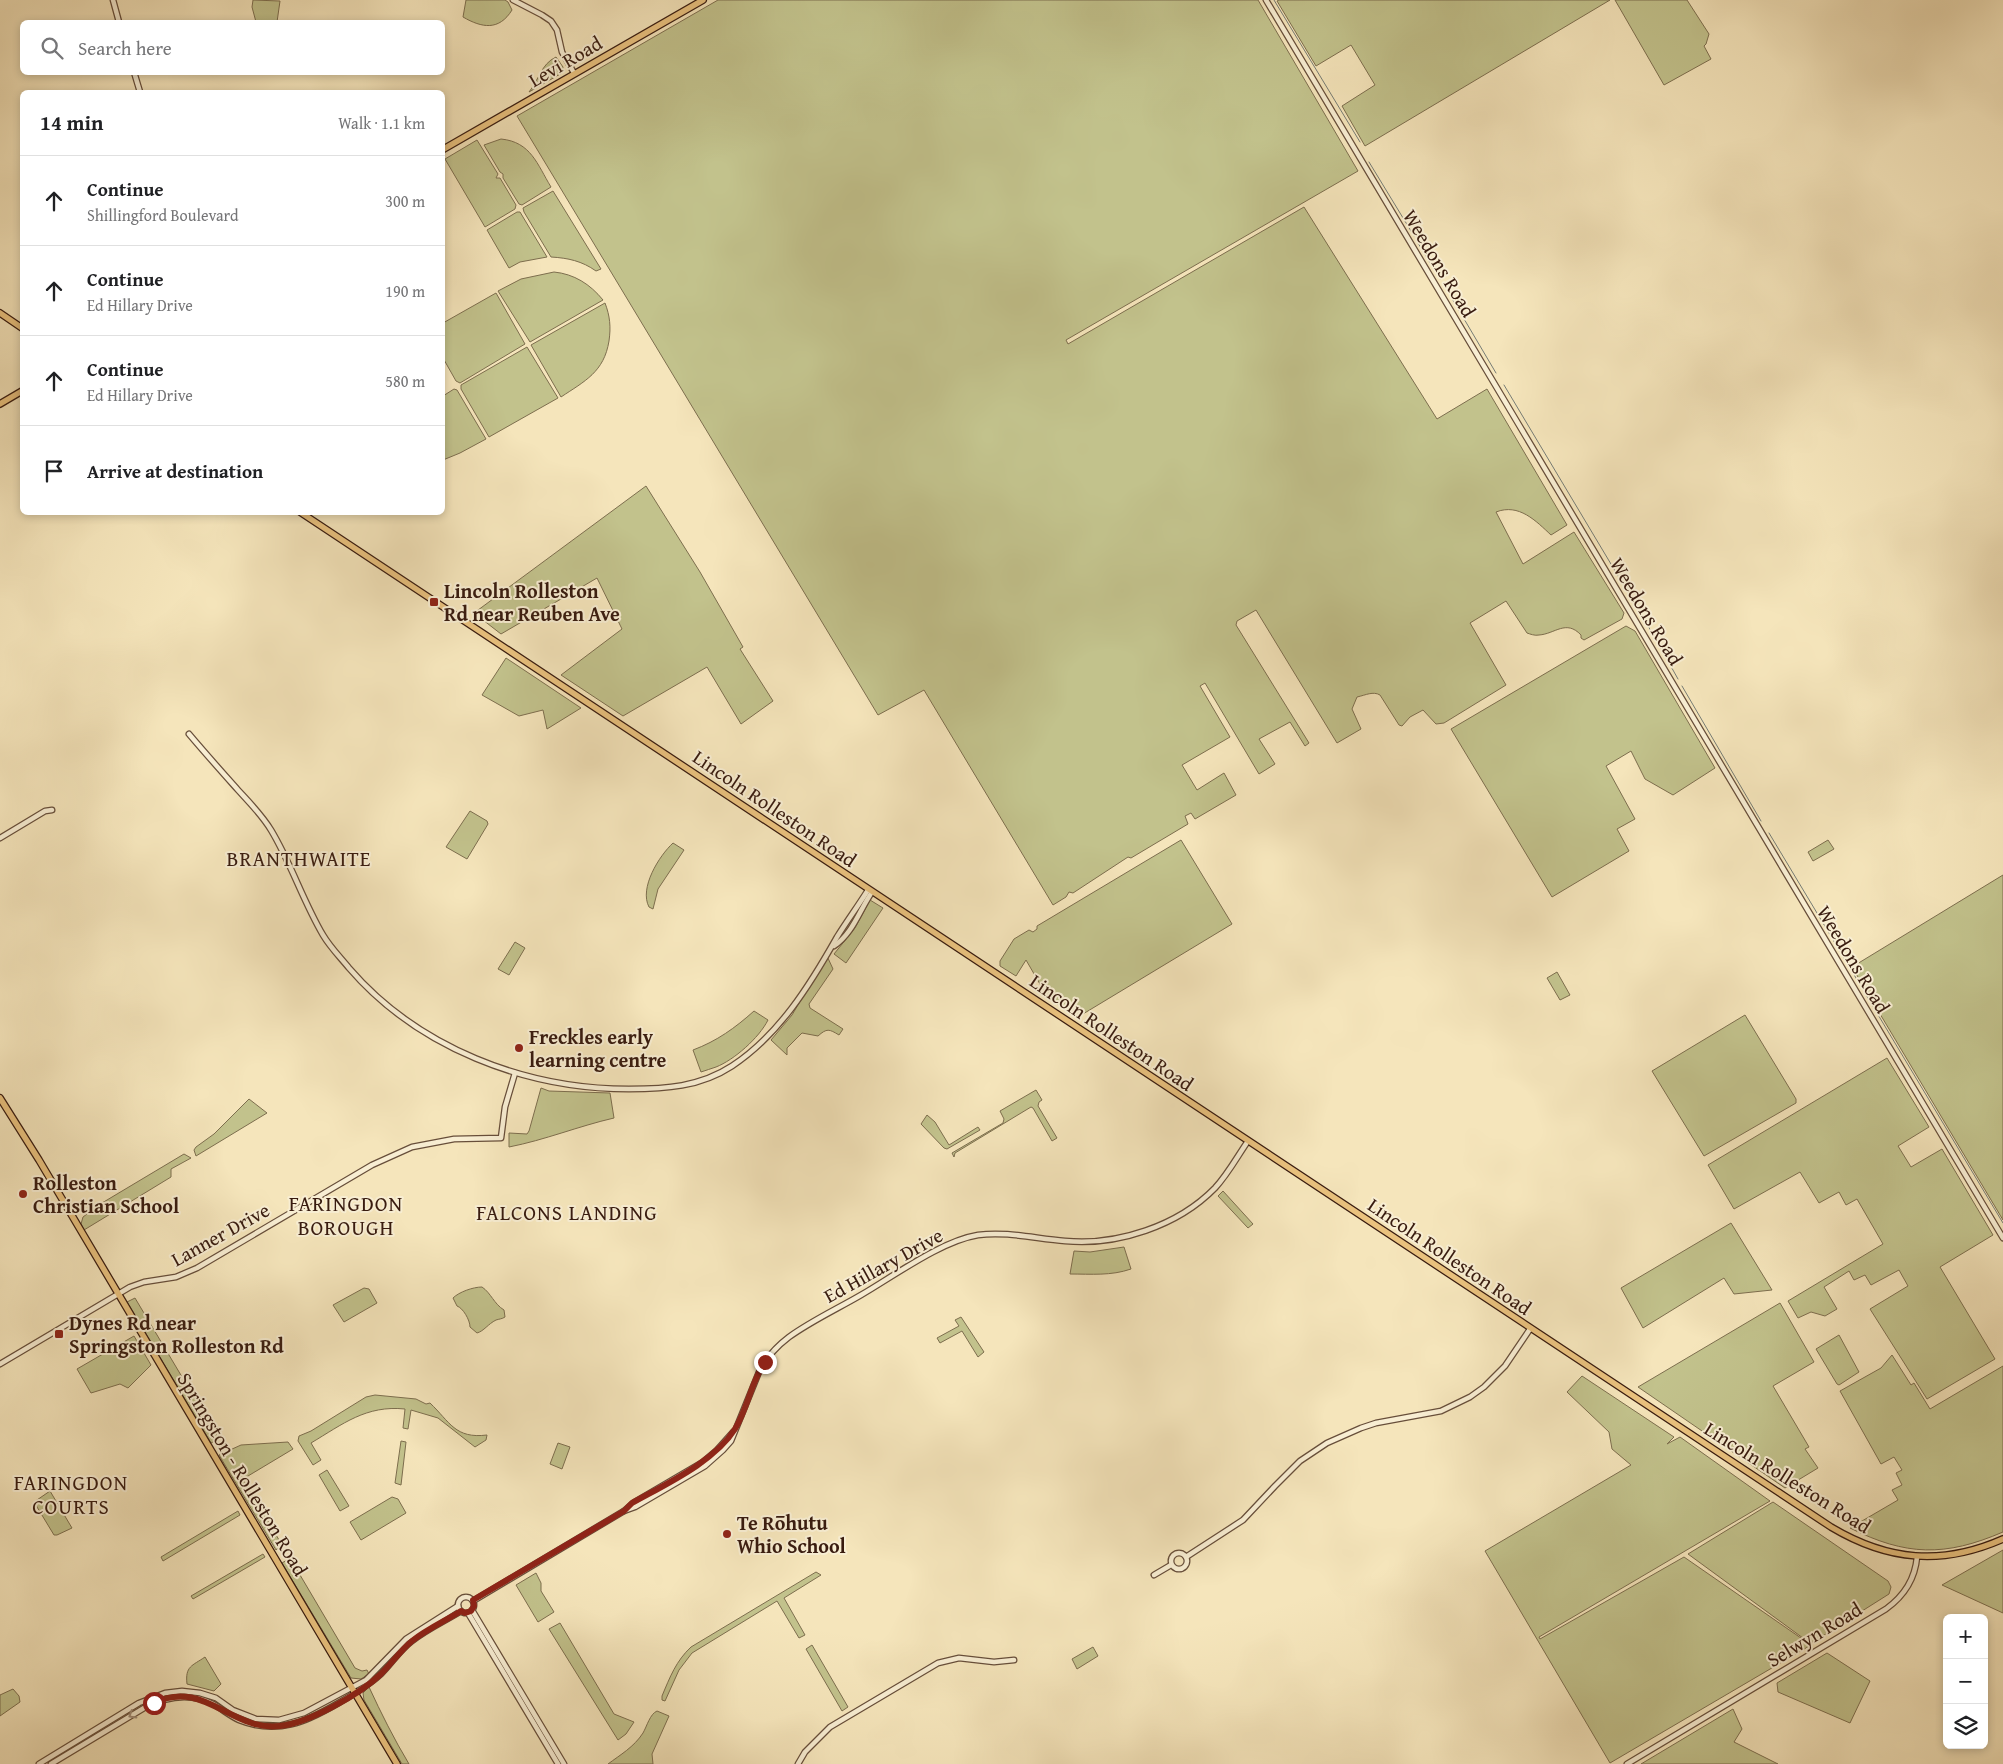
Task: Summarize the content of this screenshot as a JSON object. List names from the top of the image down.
{
  "streets": {
    "main road": ["Levi Road", "Lincoln Rolleston Road", "Springston - Rolleston Road"],
    "street": [
      "Weedons Road",
      "Lanner Drive",
      "Ed Hillary Drive",
      "Selwyn Road"
    ]
  },
  "crossings": [
    ["Lincoln Rolleston Road", "Ed Hillary Drive"],
    ["Lincoln Rolleston Road", "Selwyn Road"],
    ["Lanner Drive", "Springston - Rolleston Road"]
  ],
  "districts": [
    "BRANTHWAITE",
    "FARINGDON BOROUGH",
    "FALCONS LANDING",
    "FARINGDON COURTS"
  ],
  "places": {
    "transit": ["Lincoln Rolleston Rd near Reuben Ave", "Dynes Rd near Springston Rolleston Rd"],
    "other": ["Freckles early learning centre", "Rolleston Christian School", "Te Rōhutu Whio School"]
  },
  "page": {
    "search": "Search here",
    "heading": ["14 min", "Walk · 1.1 km"],
    "list": [
      ["Continue", "Shillingford Boulevard", "300 m"],
      ["Continue", "Ed Hillary Drive", "190 m"],
      ["Continue", "Ed Hillary Drive", "580 m"],
      "Arrive at destination"
    ],
    "map_buttons": ["+", "−"]
  }
}
